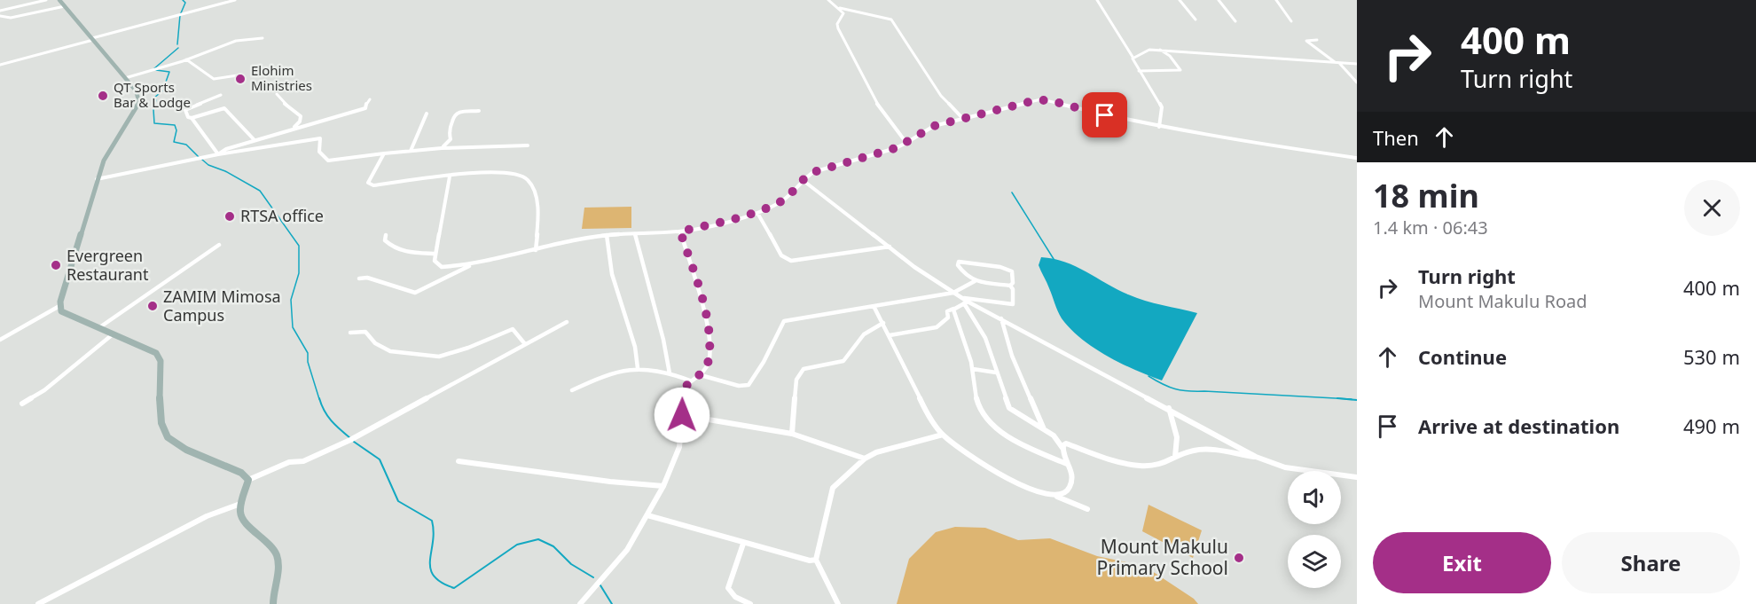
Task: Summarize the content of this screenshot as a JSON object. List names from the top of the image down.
{
  "places": [
    "Elohim Ministries",
    "QT Sports Bar & Lodge",
    "RTSA office",
    "Evergreen Restaurant",
    "ZAMIM Mimosa Campus",
    "Mount Makulu Primary School"
  ],
  "page": {
    "turn": ["400 m", "Turn right"],
    "then": "Then",
    "heading": ["18 min", "1.4 km · 06:43"],
    "list": [
      {
        "name": "Turn right",
        "note": "Mount Makulu Road",
        "value": "400 m"
      },
      {
        "name": "Continue",
        "value": "530 m"
      },
      {
        "name": "Arrive at destination",
        "value": "490 m"
      }
    ],
    "buttons": ["Exit", "Share"]
  }
}
